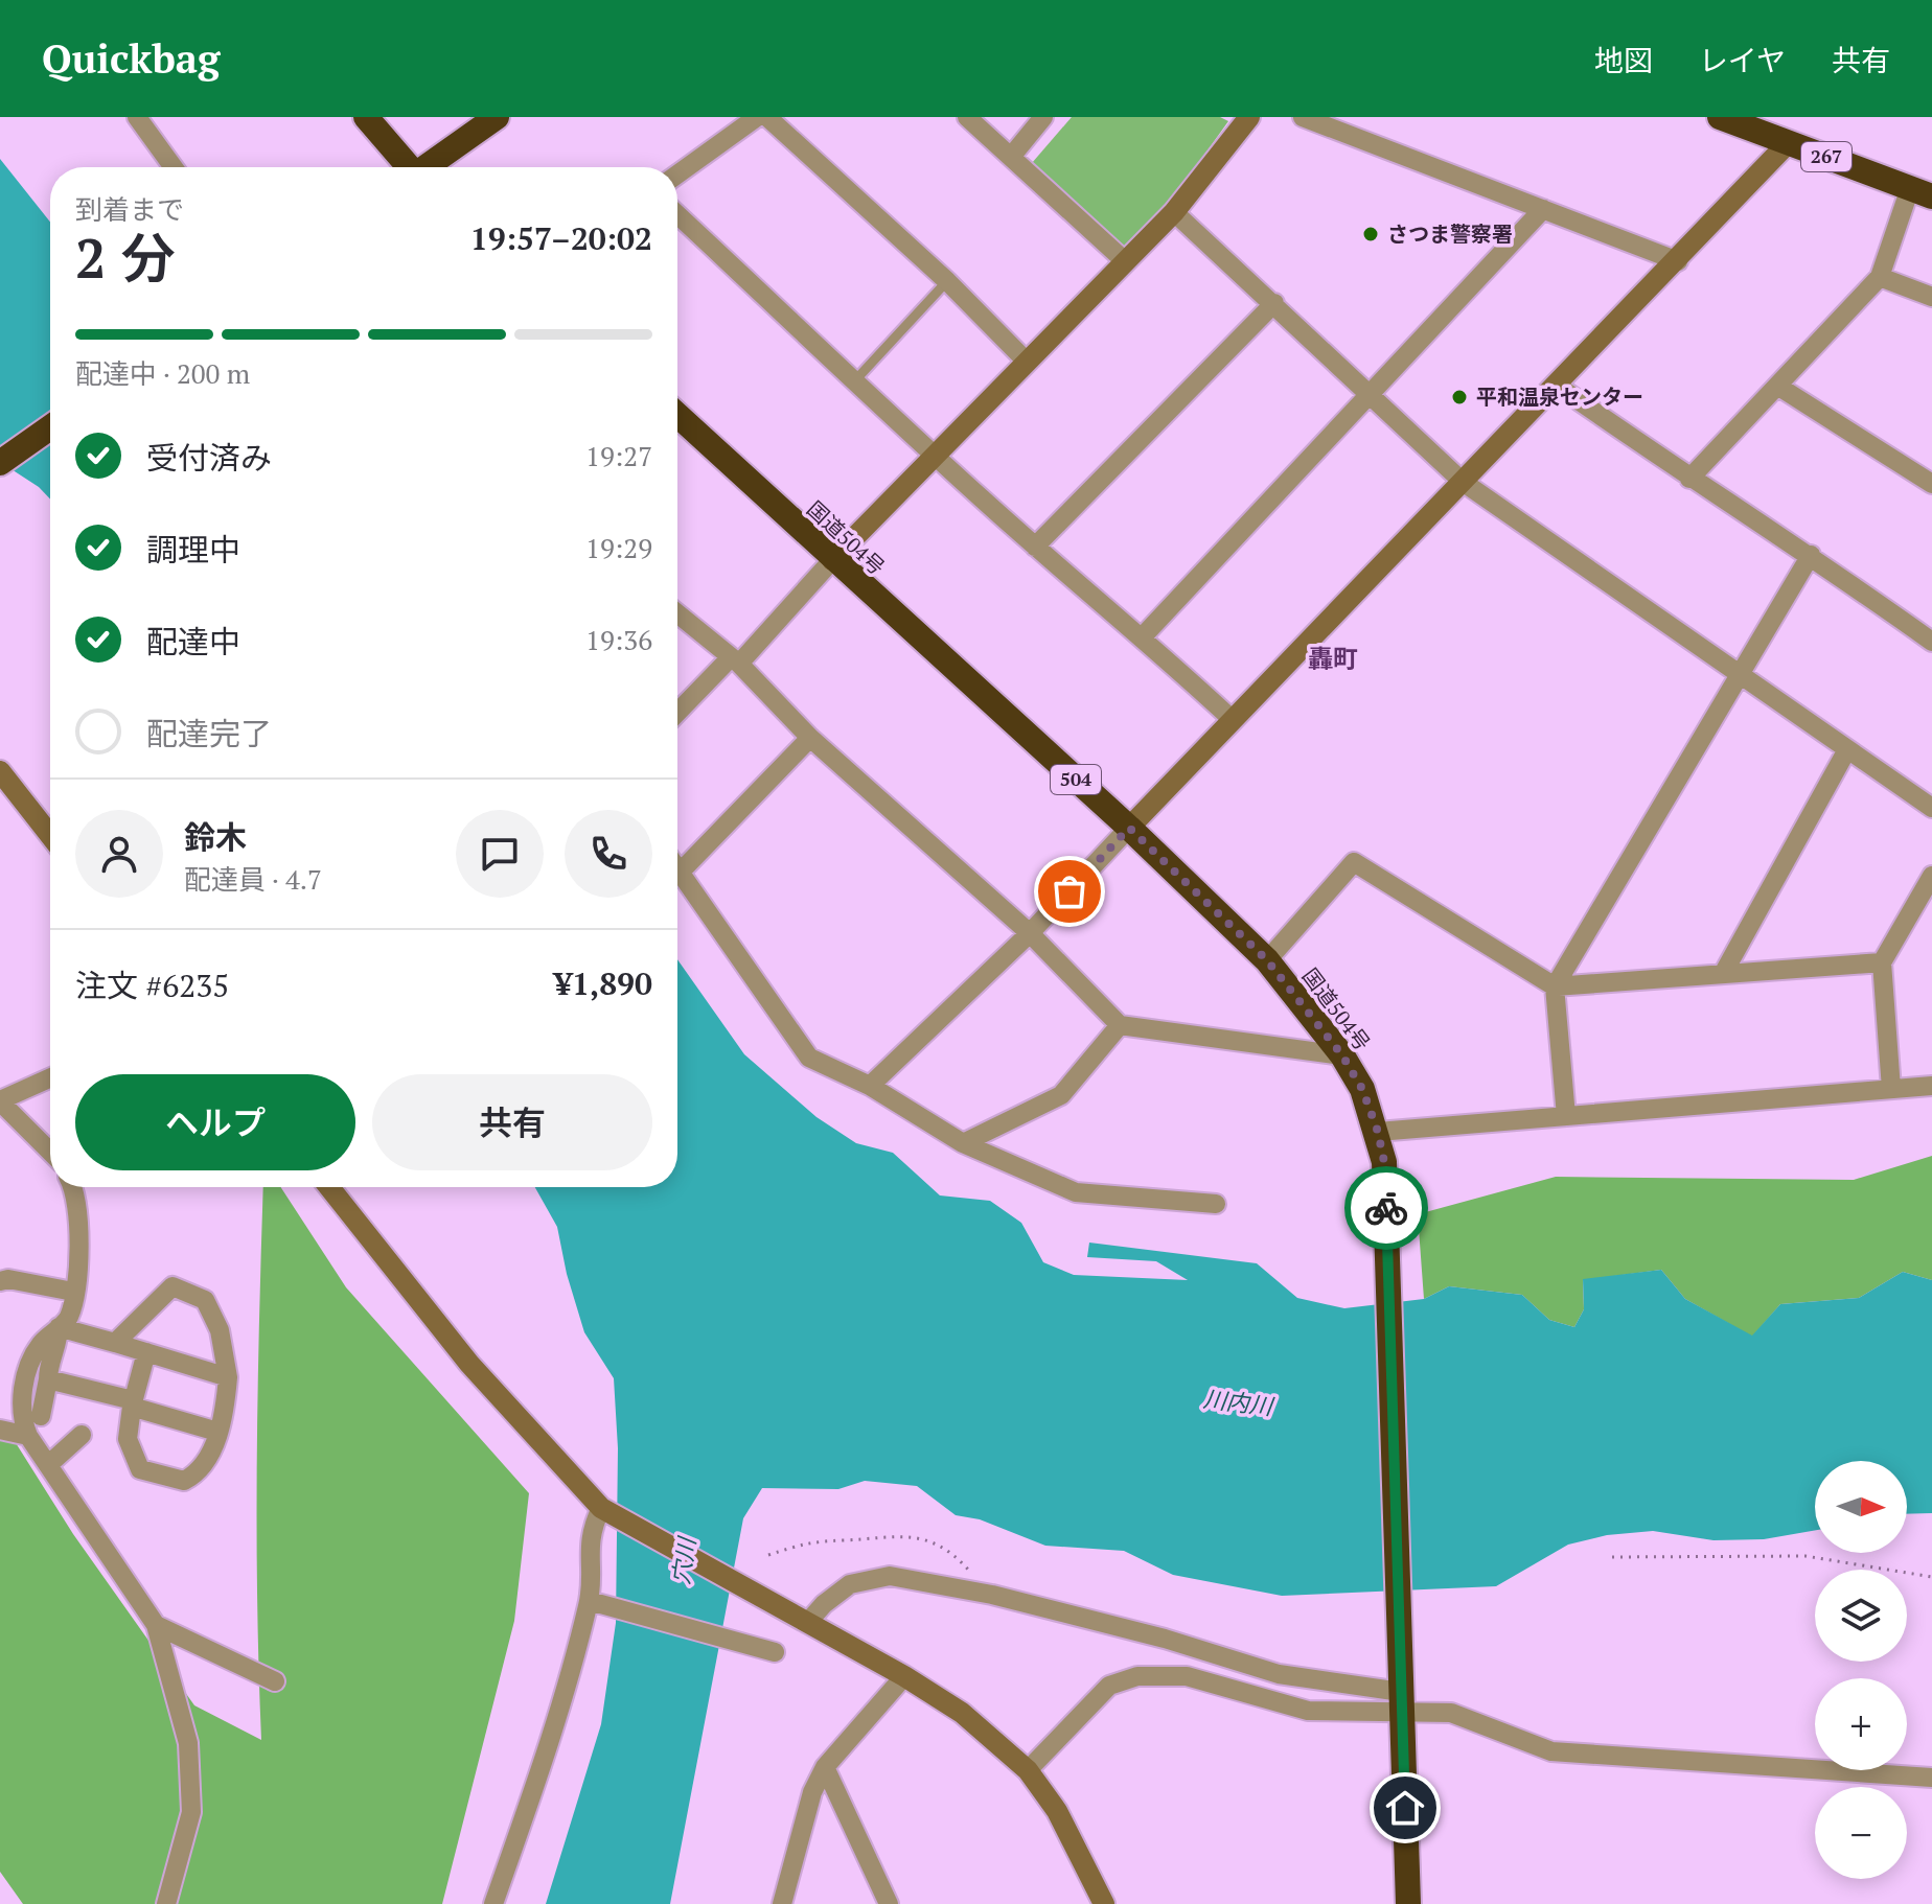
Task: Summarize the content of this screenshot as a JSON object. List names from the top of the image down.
{
  "streets": {
    "highway": ["267", "国道504号", "504"]
  },
  "districts": ["轟町"],
  "water": ["川内川", "穴川"],
  "places": ["さつま警察署", "平和温泉センター"],
  "north": "right",
  "page": {
    "header": "Quickbag",
    "nav": ["地図", "レイヤ", "共有"],
    "heading": ["2 分", "到着まで", "19:57–20:02"],
    "panel": [
      "鈴木",
      "配達員 · 4.7",
      "注文 #6235",
      "¥1,890"
    ],
    "bar": "配達中 · 200 m",
    "list": [
      ["受付済み", "19:27"],
      ["調理中", "19:29"],
      ["配達中", "19:36"],
      "配達完了"
    ],
    "buttons": ["ヘルプ", "共有"],
    "map_buttons": ["+", "−"]
  }
}
